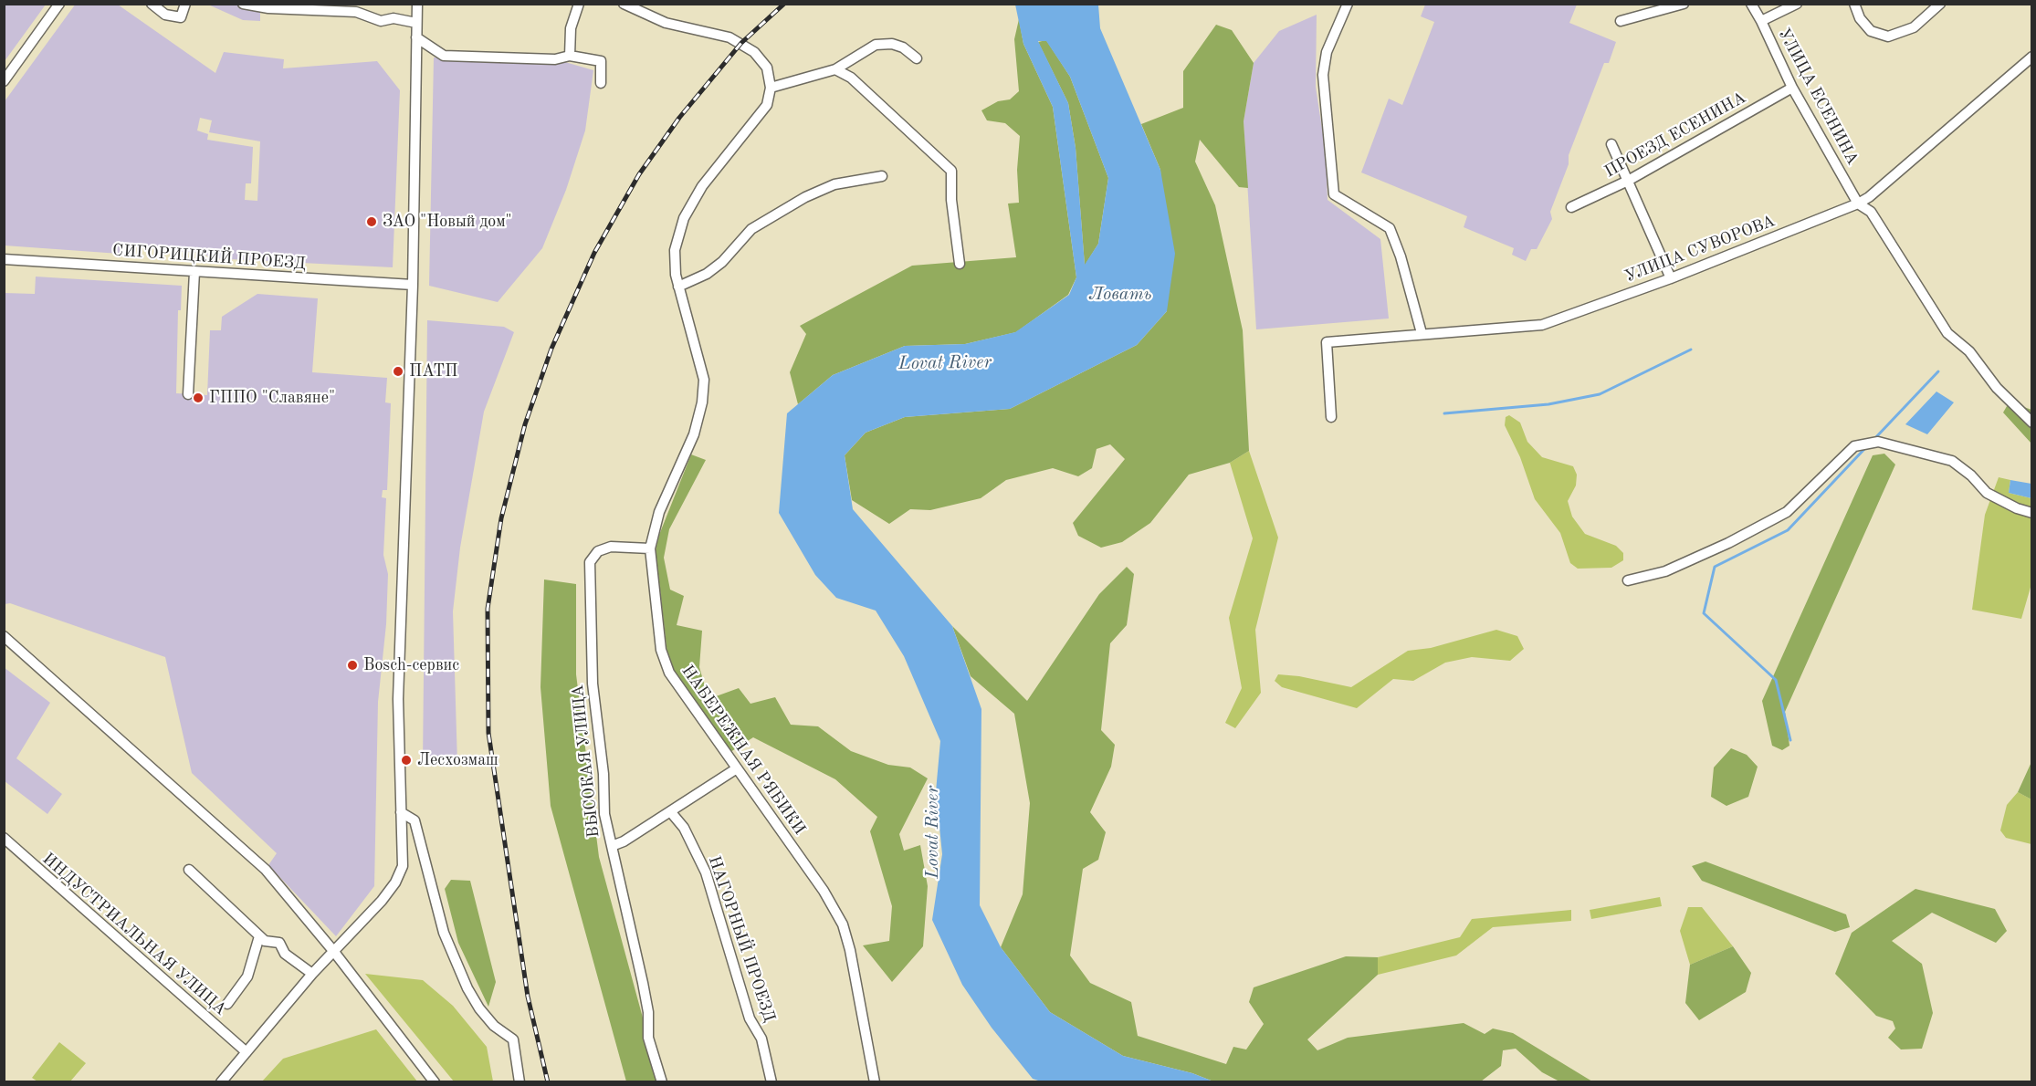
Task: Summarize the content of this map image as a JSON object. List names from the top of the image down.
{
  "streets": {
    "street": [
      "УЛИЦА ЕСЕНИНА",
      "ПРОЕЗД ЕСЕНИНА",
      "УЛИЦА СУВОРОВА",
      "СИГОРИЦКИЙ ПРОЕЗД",
      "НАБЕРЕЖНАЯ РЯБИКИ",
      "ВЫСОКАЯ УЛИЦА",
      "ИНДУСТРИАЛЬНАЯ УЛИЦА",
      "НАГОРНЫЙ ПРОЕЗД"
    ]
  },
  "crossings": [
    ["УЛИЦА ЕСЕНИНА", "ПРОЕЗД ЕСЕНИНА"],
    ["УЛИЦА ЕСЕНИНА", "УЛИЦА СУВОРОВА"],
    ["НАБЕРЕЖНАЯ РЯБИКИ", "ВЫСОКАЯ УЛИЦА"]
  ],
  "water": ["Ловать", "Lovat River"],
  "places": [
    "ЗАО \"Новый дом\"",
    "ПАТП",
    "ГППО \"Славяне\"",
    "Bosch-сервис",
    "Лесхозмаш"
  ]
}
